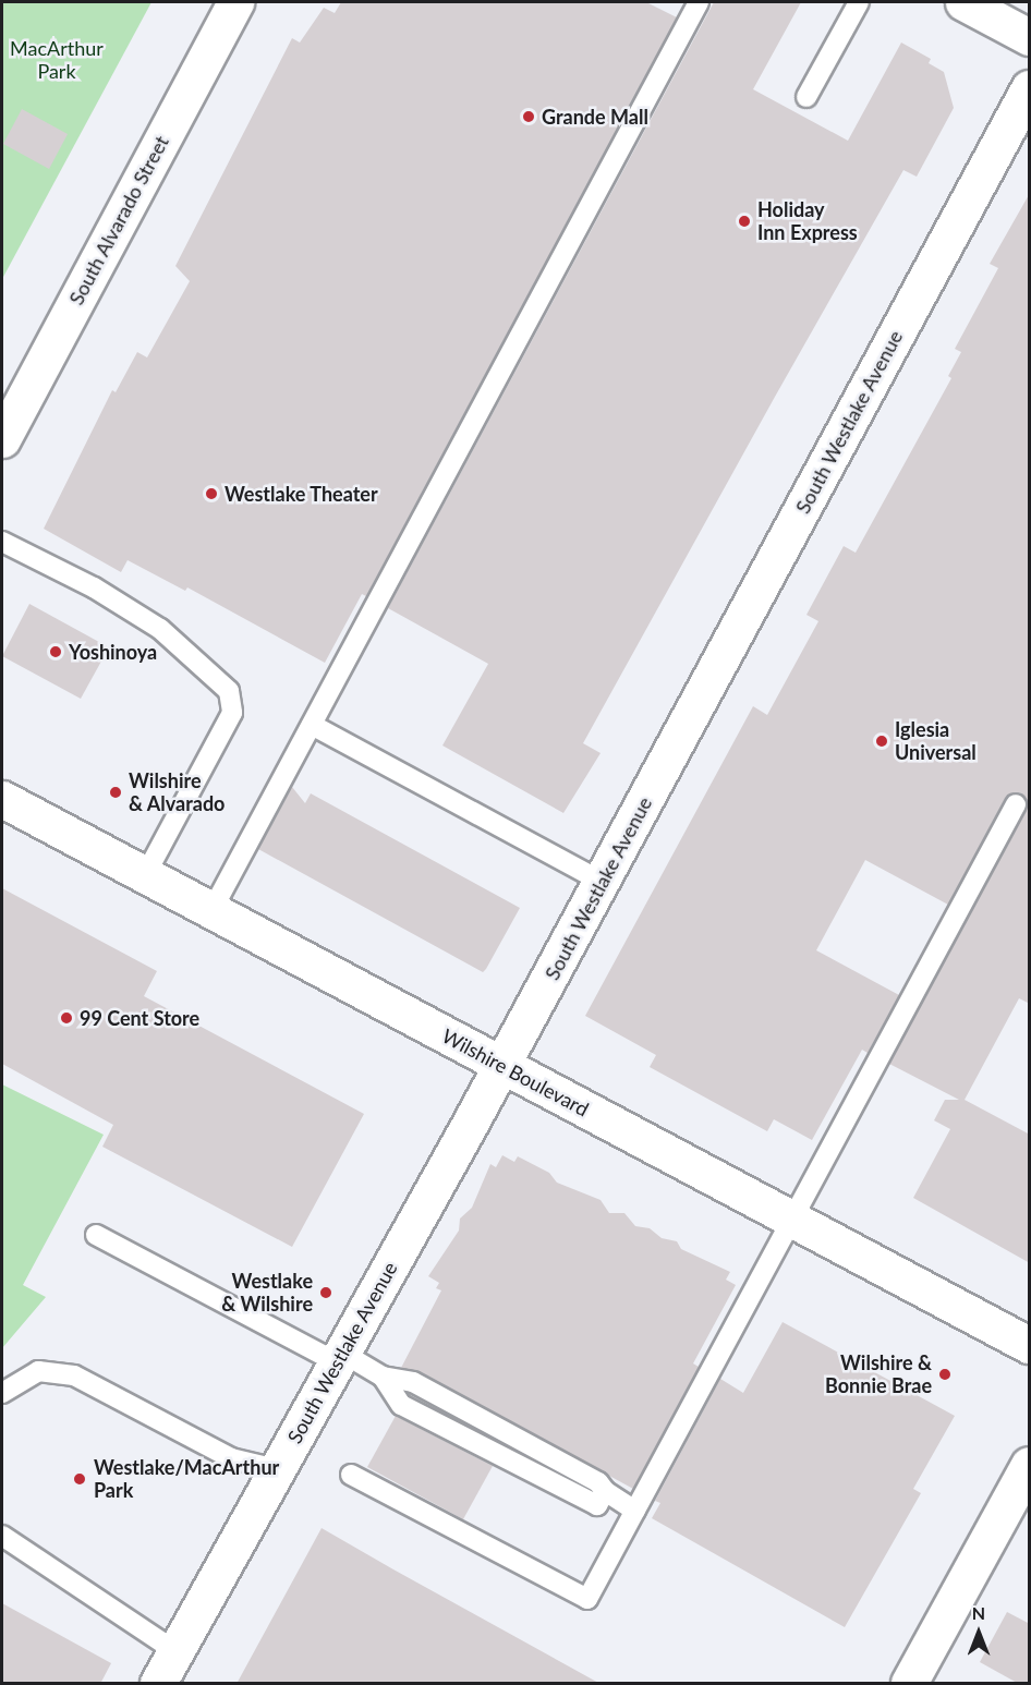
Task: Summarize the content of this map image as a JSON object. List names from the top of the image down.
{
  "streets": {
    "street": ["South Alvarado Street", "South Westlake Avenue", "Wilshire Boulevard"]
  },
  "crossings": [
    ["South Westlake Avenue", "Wilshire Boulevard"]
  ],
  "parks": ["MacArthur Park"],
  "places": [
    "Grande Mall",
    "Holiday Inn Express",
    "Westlake Theater",
    "Yoshinoya",
    "Iglesia Universal",
    "Wilshire & Alvarado",
    "99 Cent Store",
    "Westlake & Wilshire",
    "Wilshire & Bonnie Brae",
    "Westlake/MacArthur Park"
  ],
  "north": "top"
}
